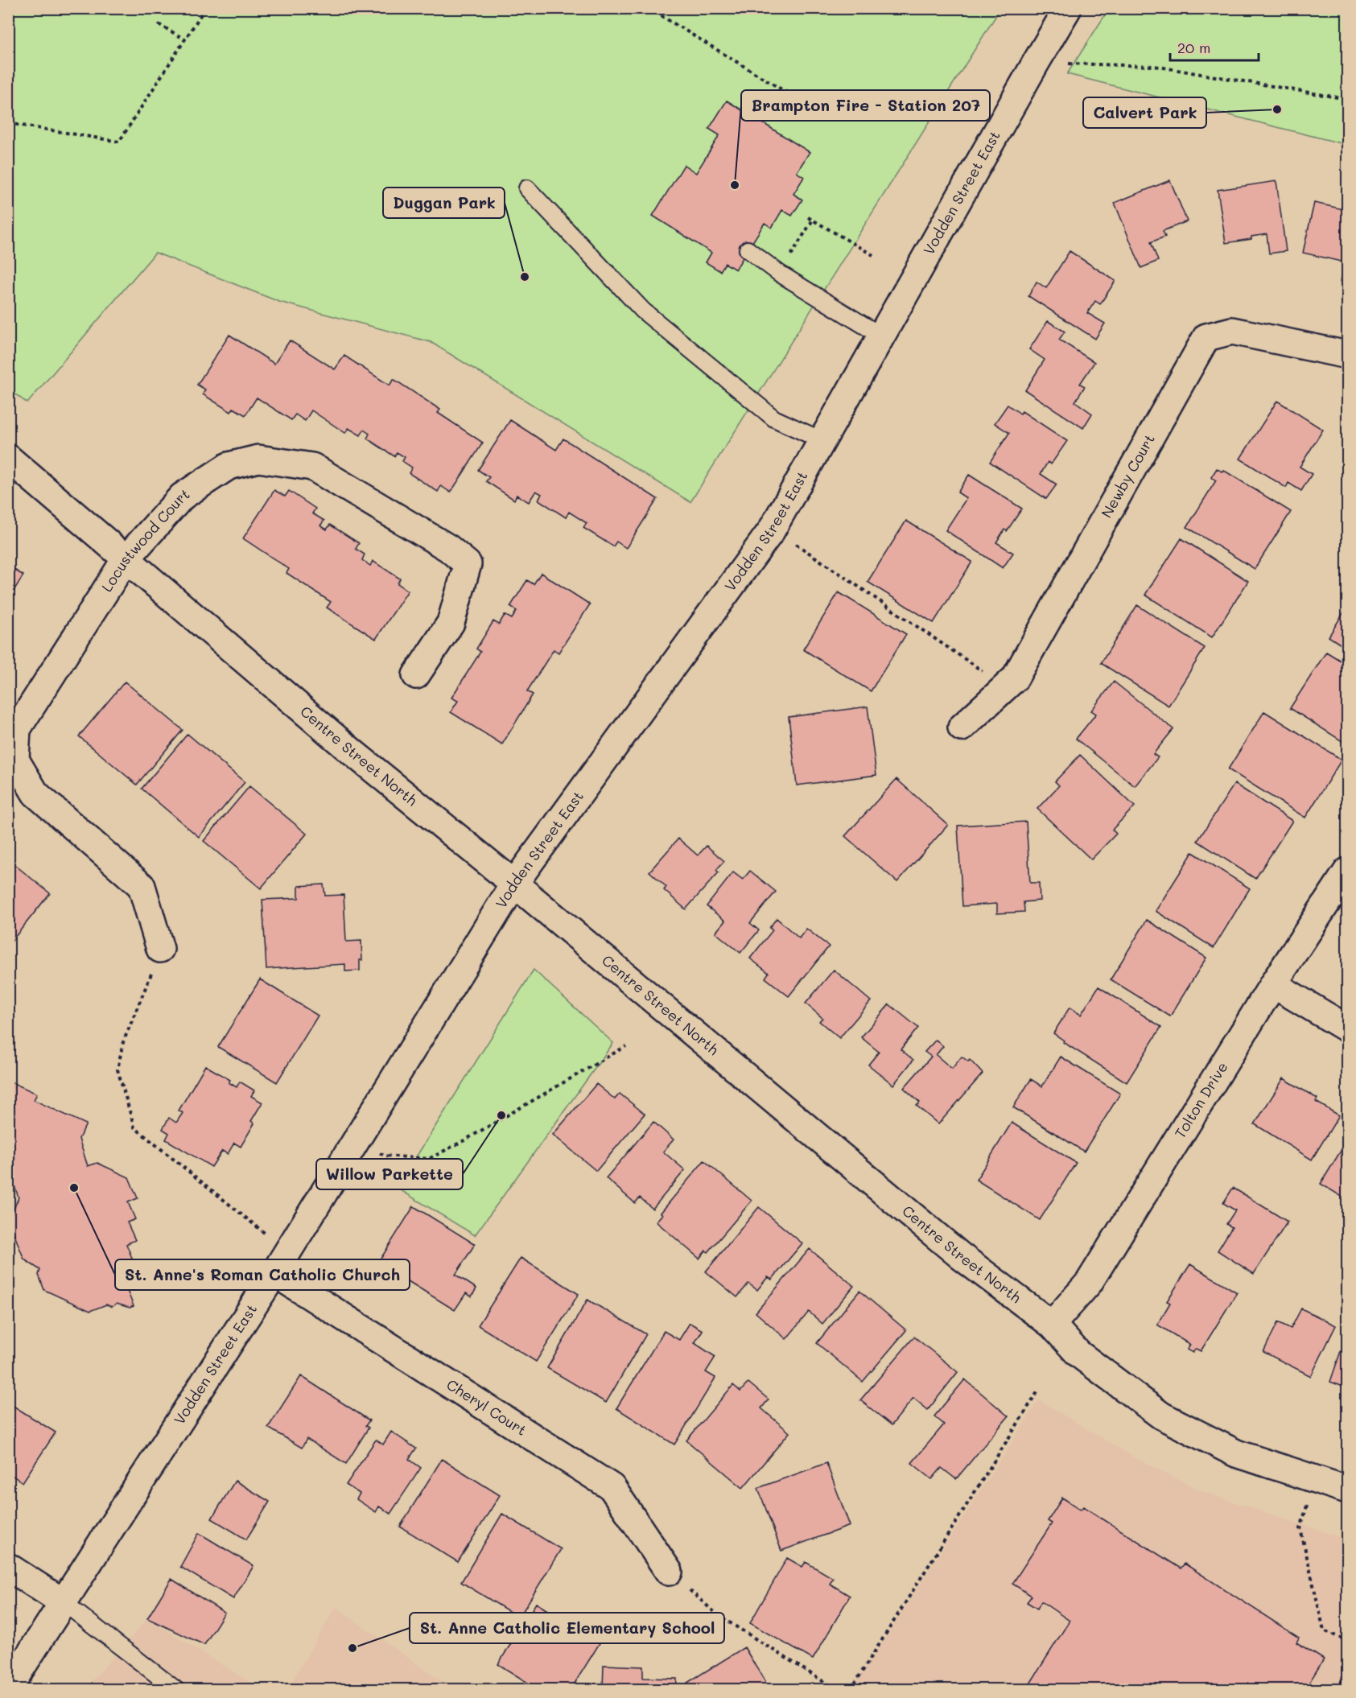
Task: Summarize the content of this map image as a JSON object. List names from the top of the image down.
{
  "streets": {
    "street": [
      "Vodden Street East",
      "Newby Court",
      "Locustwood Court",
      "Centre Street North",
      "Tolton Drive",
      "Cheryl Court"
    ]
  },
  "crossings": [
    ["Vodden Street East", "Centre Street North"],
    ["Vodden Street East", "Cheryl Court"],
    ["Locustwood Court", "Centre Street North"],
    ["Centre Street North", "Tolton Drive"]
  ],
  "places": [
    "Calvert Park",
    "Brampton Fire - Station 207",
    "Duggan Park",
    "Willow Parkette",
    "St. Anne's Roman Catholic Church",
    "St. Anne Catholic Elementary School"
  ],
  "scale_bar": "20 m"
}
